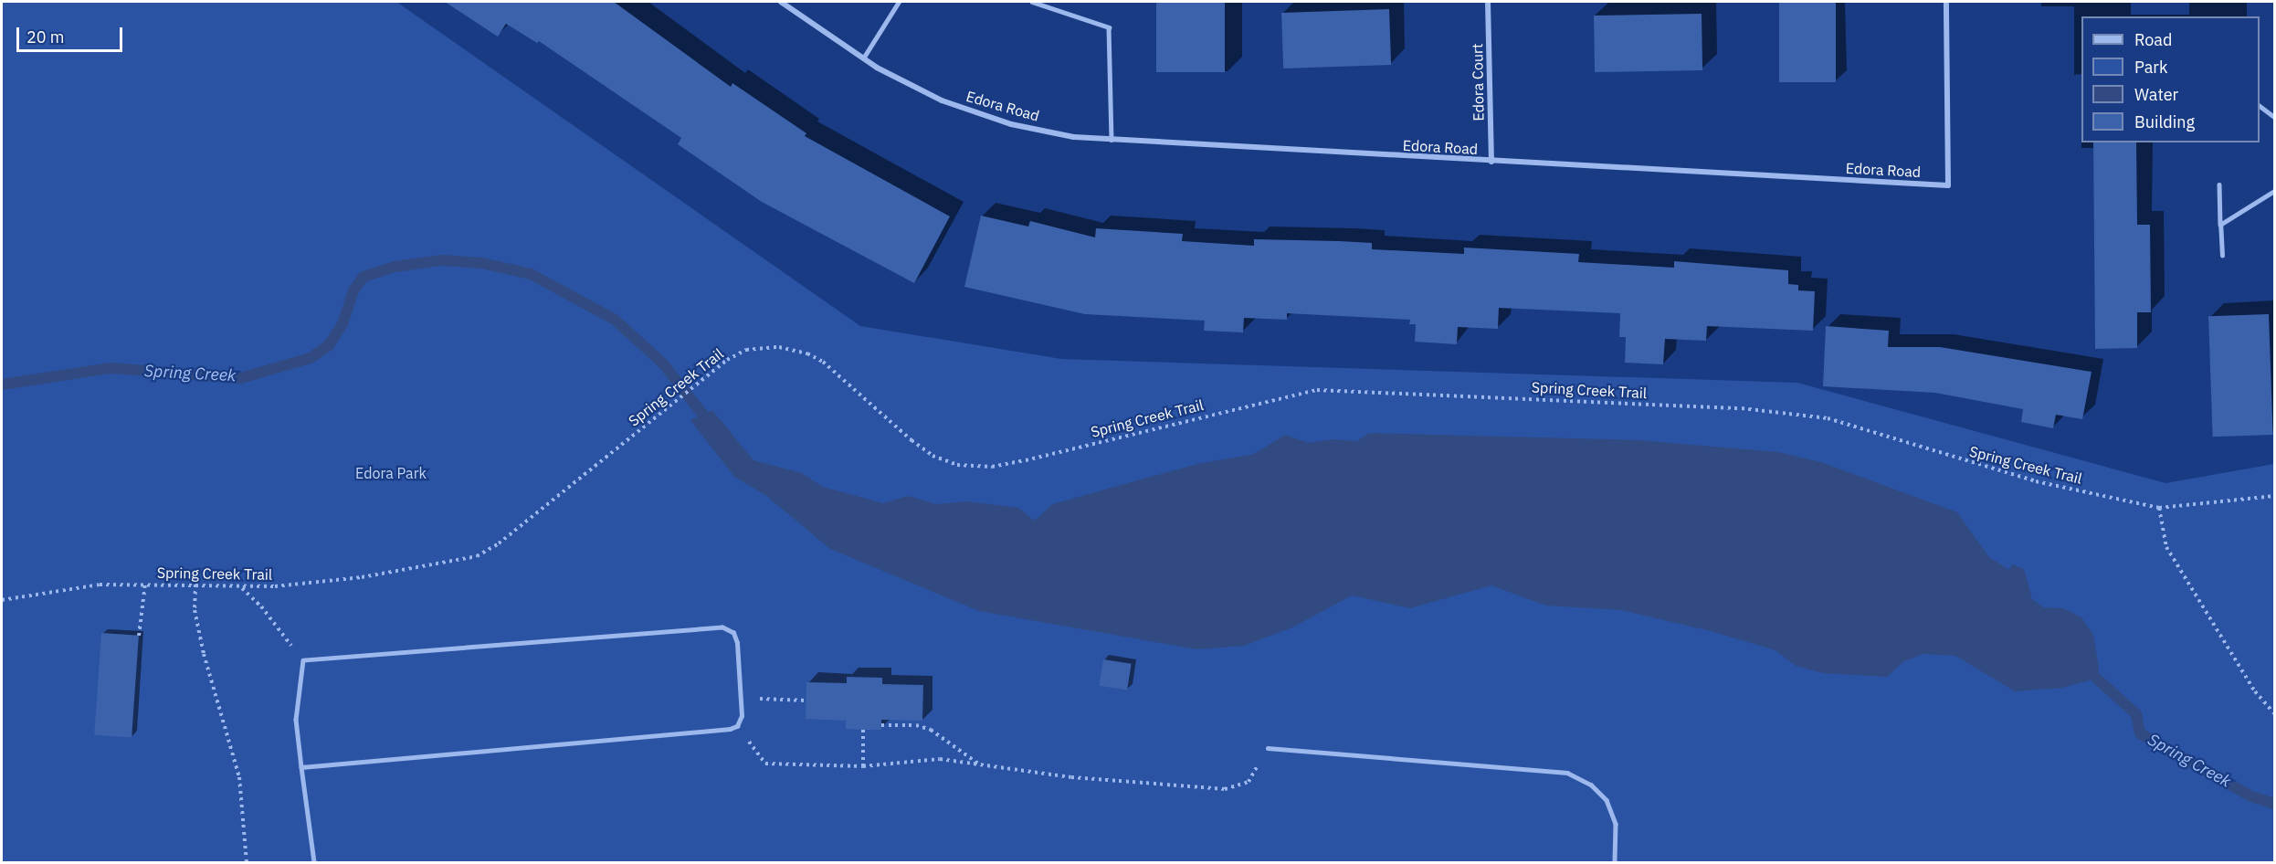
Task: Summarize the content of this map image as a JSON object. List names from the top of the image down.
{
  "streets": {
    "street": ["Edora Court", "Edora Road"],
    "path": ["Spring Creek Trail"]
  },
  "crossings": [
    ["Edora Court", "Edora Road"]
  ],
  "water": ["Spring Creek"],
  "parks": ["Edora Park"],
  "legend": [
    "Road",
    "Park",
    "Water",
    "Building"
  ],
  "scale_bar": "20 m"
}
